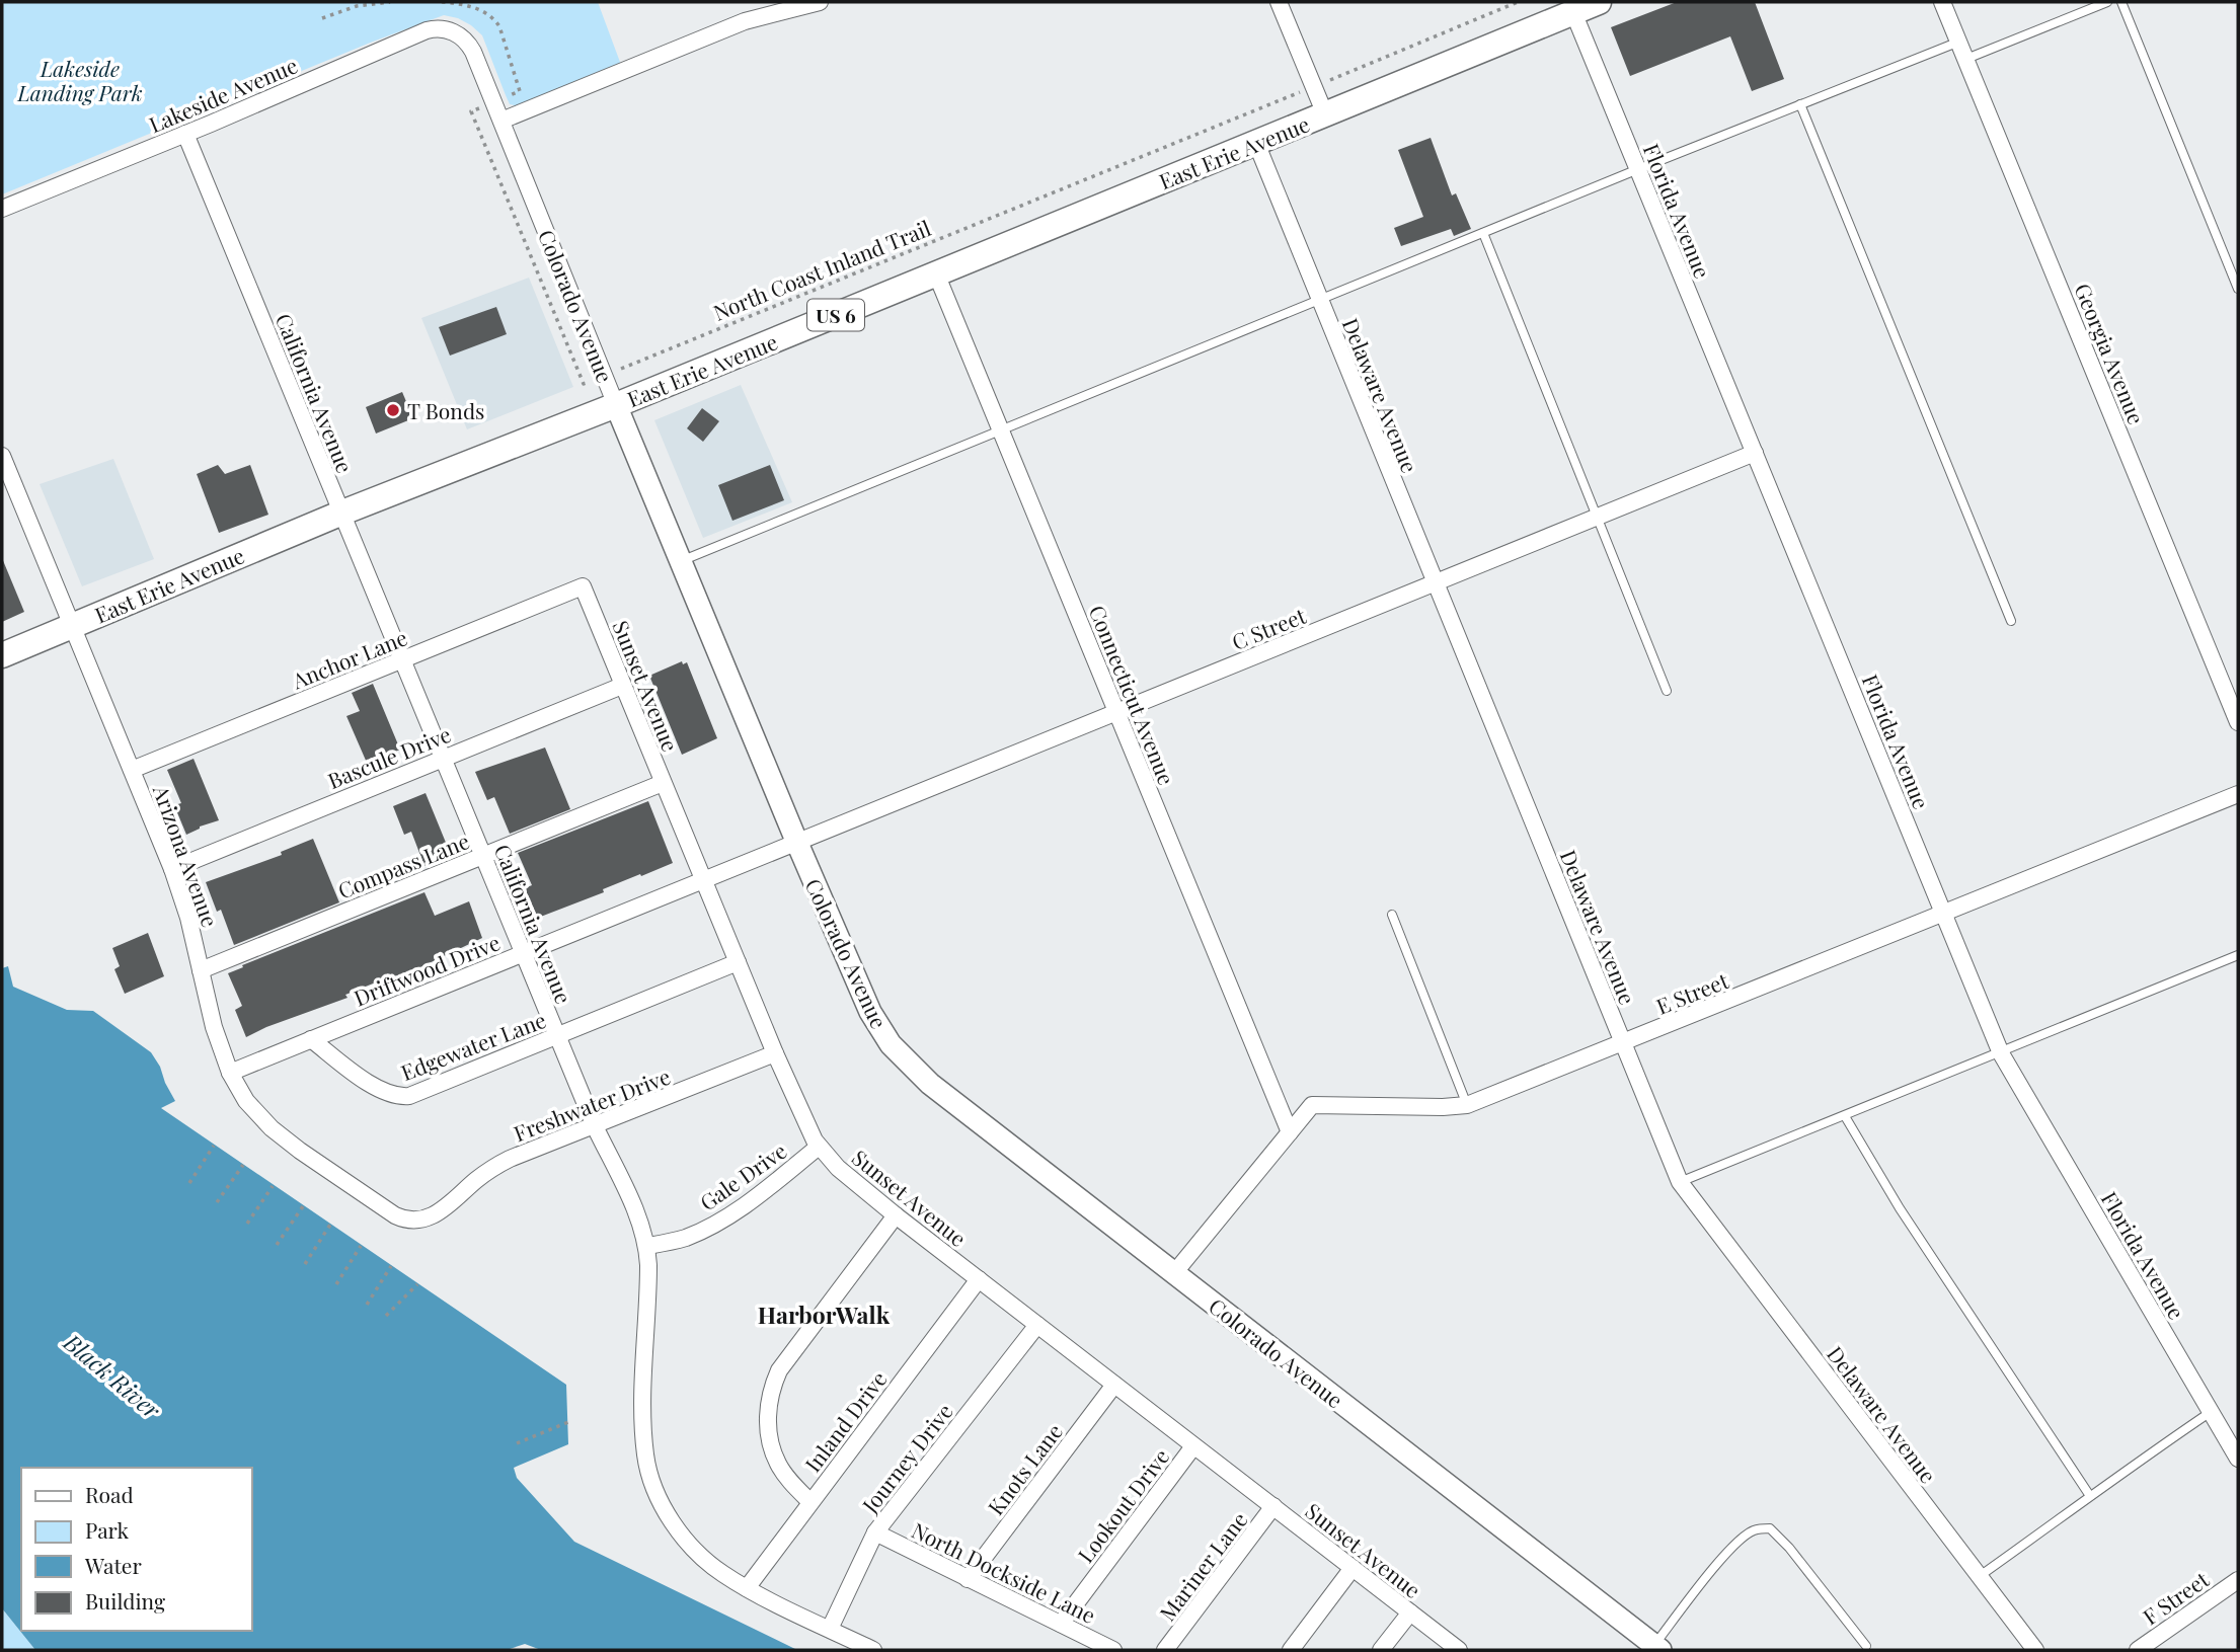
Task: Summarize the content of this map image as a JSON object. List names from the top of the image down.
{
  "streets": {
    "main road": ["East Erie Avenue", "Colorado Avenue", "US 6"],
    "street": [
      "Lakeside Avenue",
      "Florida Avenue",
      "Georgia Avenue",
      "California Avenue",
      "Delaware Avenue",
      "C Street",
      "Anchor Lane",
      "Sunset Avenue",
      "Connecticut Avenue",
      "Bascule Drive",
      "Arizona Avenue",
      "Compass Lane",
      "Driftwood Drive",
      "E Street",
      "Edgewater Lane",
      "Freshwater Drive",
      "Gale Drive",
      "Inland Drive",
      "Journey Drive",
      "Knots Lane",
      "Lookout Drive",
      "Mariner Lane",
      "North Dockside Lane",
      "F Street"
    ],
    "path": ["North Coast Inland Trail"]
  },
  "crossings": [
    ["Lakeside Avenue", "Colorado Avenue"],
    ["Lakeside Avenue", "California Avenue"],
    ["East Erie Avenue", "Florida Avenue"],
    ["East Erie Avenue", "Colorado Avenue"],
    ["East Erie Avenue", "California Avenue"],
    ["East Erie Avenue", "Delaware Avenue"],
    ["East Erie Avenue", "Connecticut Avenue"],
    ["East Erie Avenue", "Arizona Avenue"],
    ["Florida Avenue", "C Street"],
    ["Florida Avenue", "E Street"],
    ["North Coast Inland Trail", "Colorado Avenue"],
    ["Colorado Avenue", "C Street"],
    ["Colorado Avenue", "Driftwood Drive"],
    ["Colorado Avenue", "E Street"],
    ["California Avenue", "Anchor Lane"],
    ["California Avenue", "Bascule Drive"],
    ["California Avenue", "Compass Lane"],
    ["California Avenue", "Driftwood Drive"],
    ["California Avenue", "Edgewater Lane"],
    ["California Avenue", "Freshwater Drive"],
    ["California Avenue", "Gale Drive"],
    ["California Avenue", "Inland Drive"],
    ["California Avenue", "Journey Drive"],
    ["Delaware Avenue", "C Street"],
    ["Delaware Avenue", "E Street"],
    ["C Street", "Connecticut Avenue"],
    ["C Street", "Driftwood Drive"],
    ["Anchor Lane", "Sunset Avenue"],
    ["Anchor Lane", "Arizona Avenue"],
    ["Sunset Avenue", "Bascule Drive"],
    ["Sunset Avenue", "Compass Lane"],
    ["Sunset Avenue", "Driftwood Drive"],
    ["Sunset Avenue", "Edgewater Lane"],
    ["Sunset Avenue", "Freshwater Drive"],
    ["Sunset Avenue", "Gale Drive"],
    ["Sunset Avenue", "Inland Drive"],
    ["Sunset Avenue", "Journey Drive"],
    ["Sunset Avenue", "Knots Lane"],
    ["Sunset Avenue", "Lookout Drive"],
    ["Sunset Avenue", "Mariner Lane"],
    ["Connecticut Avenue", "E Street"],
    ["Bascule Drive", "Arizona Avenue"],
    ["Arizona Avenue", "Compass Lane"],
    ["Arizona Avenue", "Driftwood Drive"],
    ["Arizona Avenue", "Freshwater Drive"],
    ["Driftwood Drive", "Edgewater Lane"],
    ["Journey Drive", "North Dockside Lane"],
    ["Knots Lane", "North Dockside Lane"],
    ["Lookout Drive", "North Dockside Lane"]
  ],
  "districts": ["HarborWalk"],
  "water": ["Black River"],
  "parks": ["Lakeside Landing Park"],
  "places": ["T Bonds"],
  "legend": [
    "Road",
    "Park",
    "Water",
    "Building"
  ]
}
